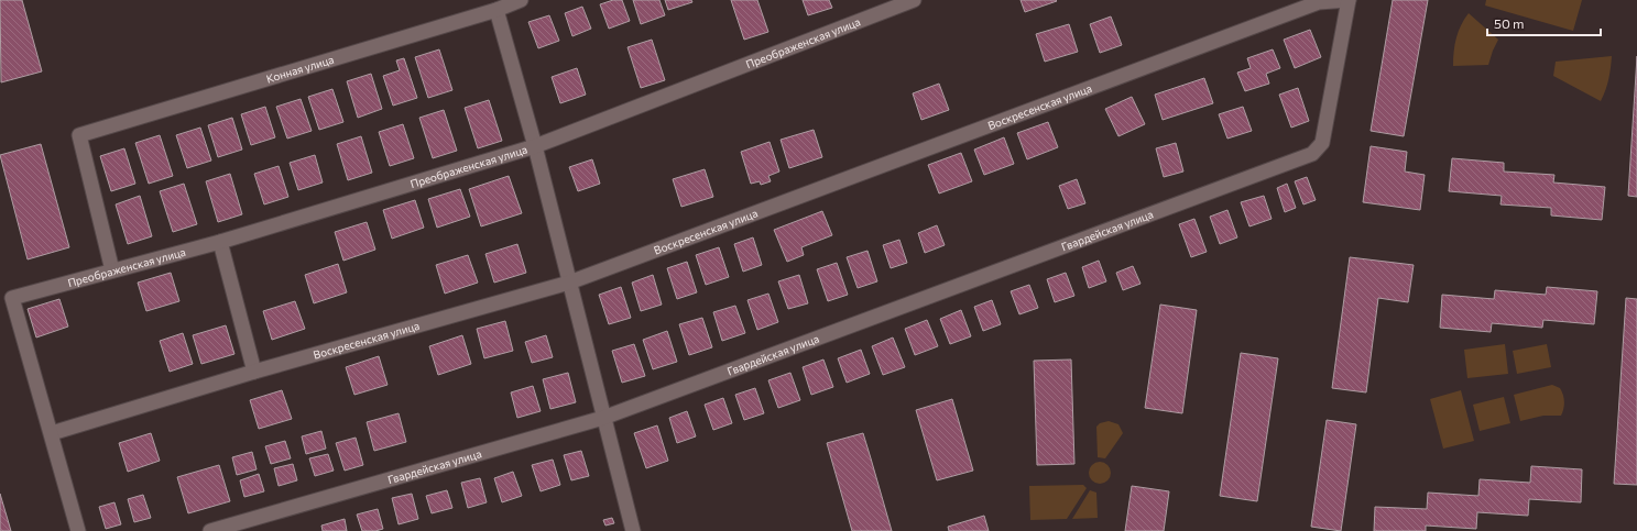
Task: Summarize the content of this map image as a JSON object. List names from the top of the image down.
{
  "streets": {
    "street": [
      "Преображенская улица",
      "Конная улица",
      "Воскресенская улица",
      "Гвардейская улица"
    ]
  },
  "crossings": [
    ["Преображенская улица", "Конная улица"],
    ["Преображенская улица", "Воскресенская улица"],
    ["Воскресенская улица", "Гвардейская улица"]
  ],
  "scale_bar": "50 m"
}
